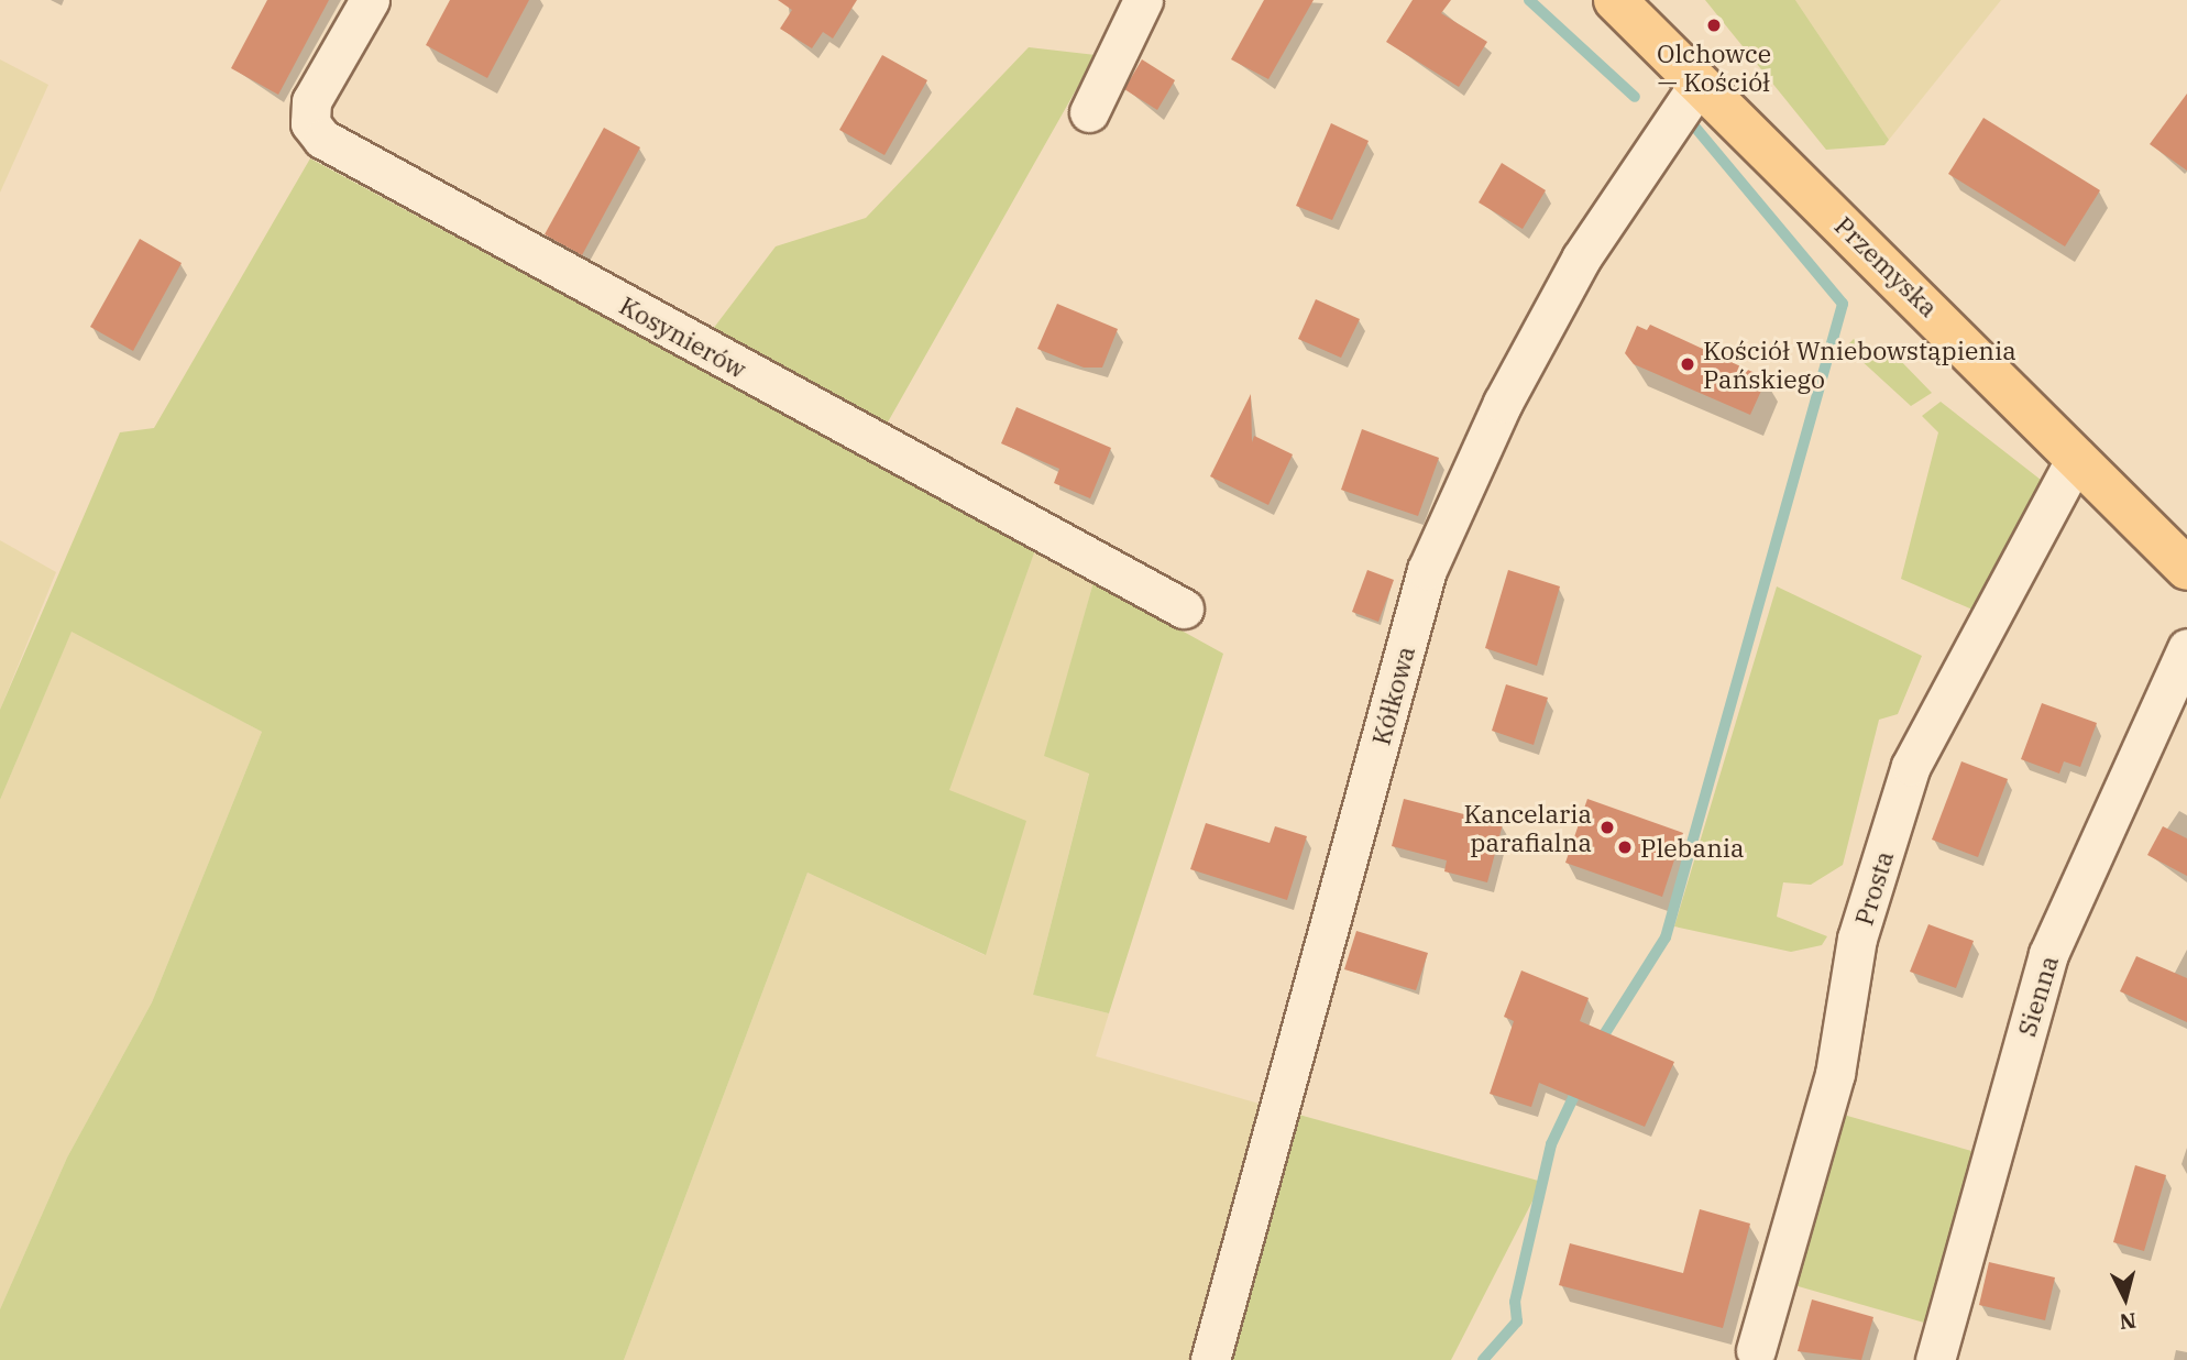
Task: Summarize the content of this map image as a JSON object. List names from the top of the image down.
{
  "streets": {
    "main road": ["Przemyska"],
    "street": [
      "Kosynierów",
      "Kółkowa",
      "Prosta",
      "Sienna"
    ]
  },
  "crossings": [
    ["Przemyska", "Kółkowa"],
    ["Przemyska", "Prosta"]
  ],
  "places": [
    "Olchowce — Kościół",
    "Kościół Wniebowstąpienia Pańskiego",
    "Kancelaria parafialna",
    "Plebania"
  ],
  "north": "bottom"
}
